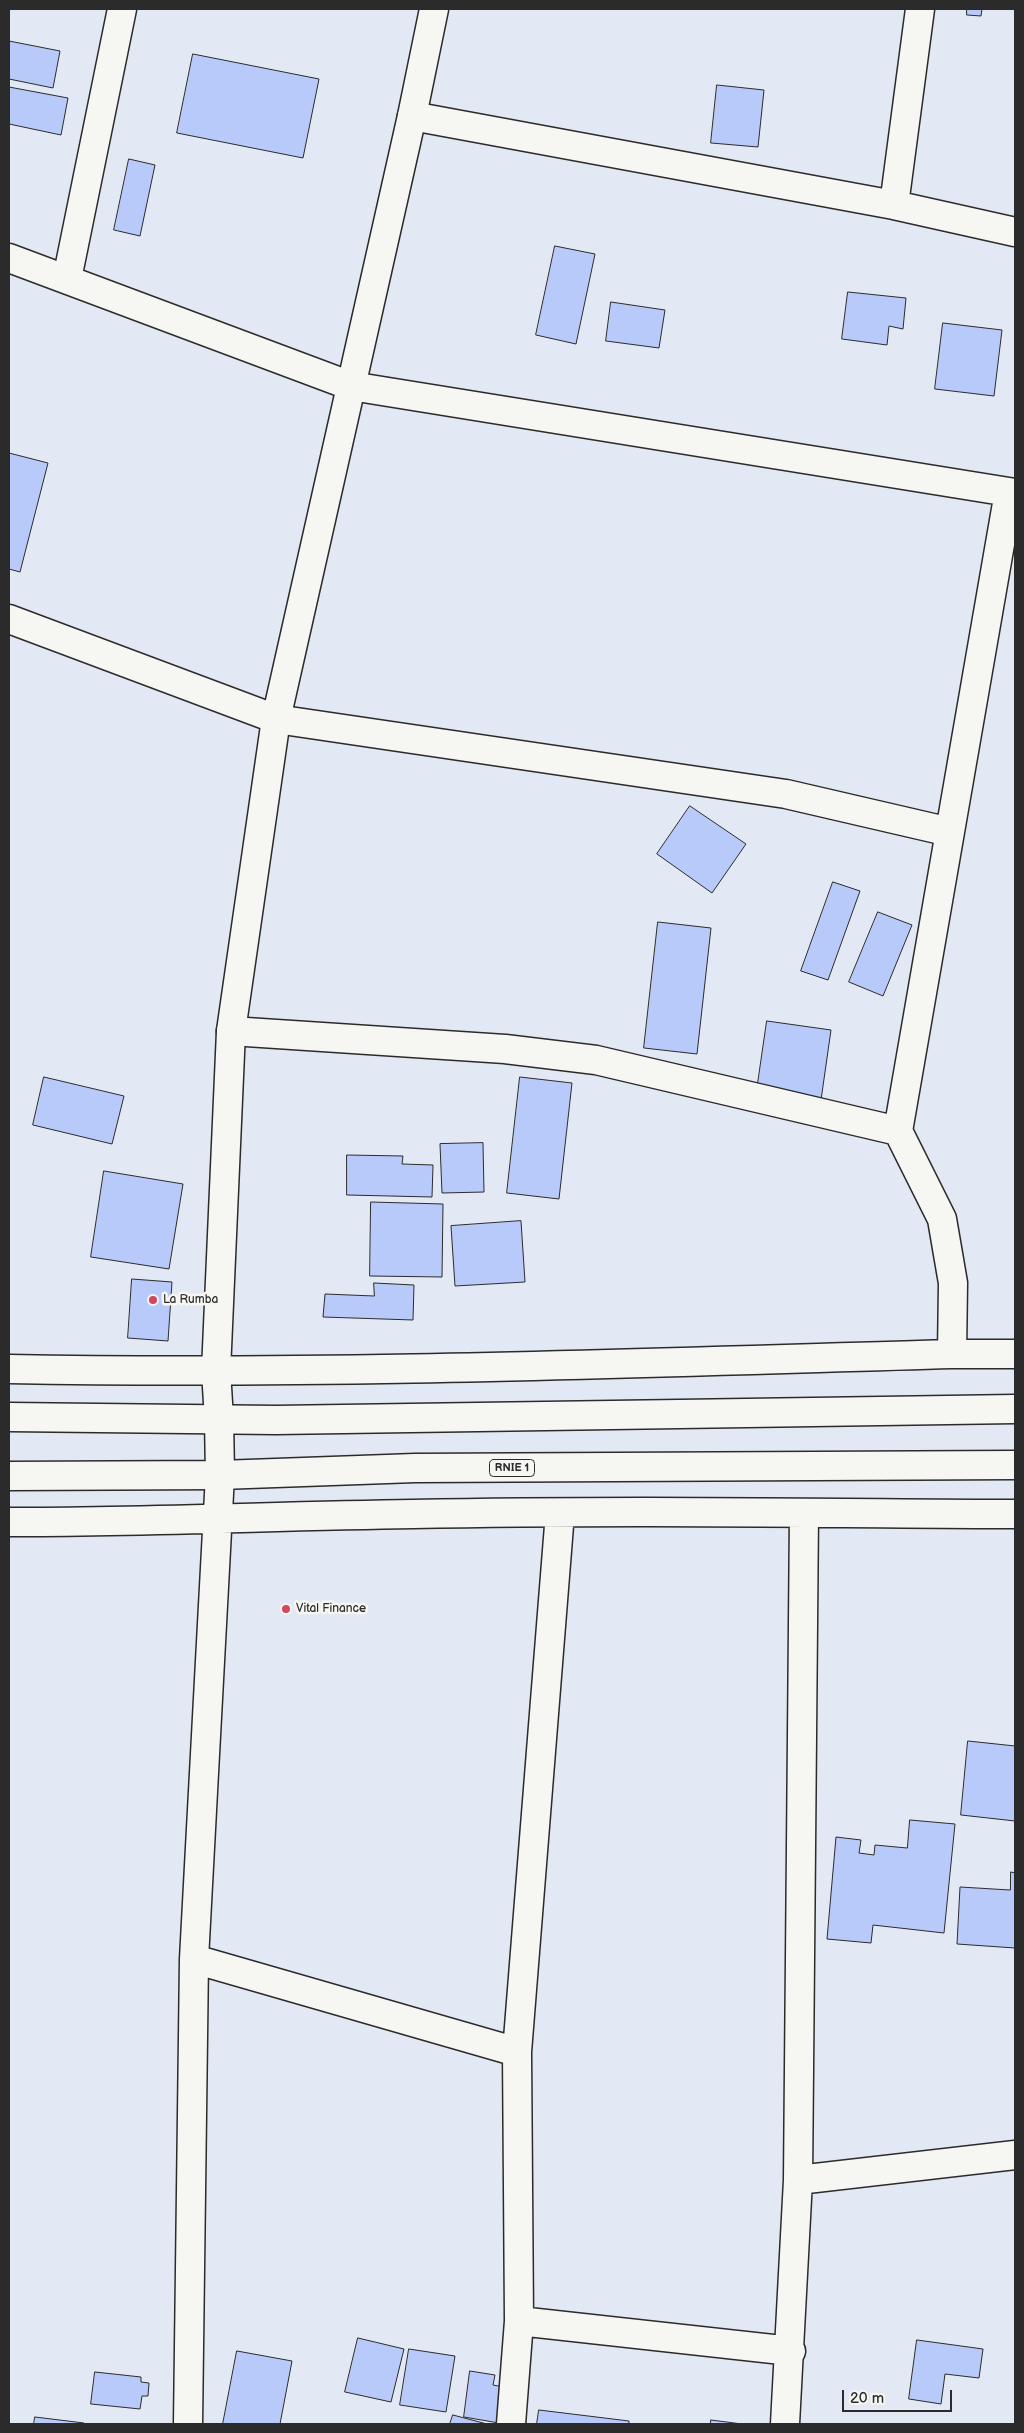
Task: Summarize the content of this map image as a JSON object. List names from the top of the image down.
{
  "streets": {
    "main road": ["RNIE 1"]
  },
  "places": ["La Rumba", "Vital Finance"],
  "scale_bar": "20 m"
}
